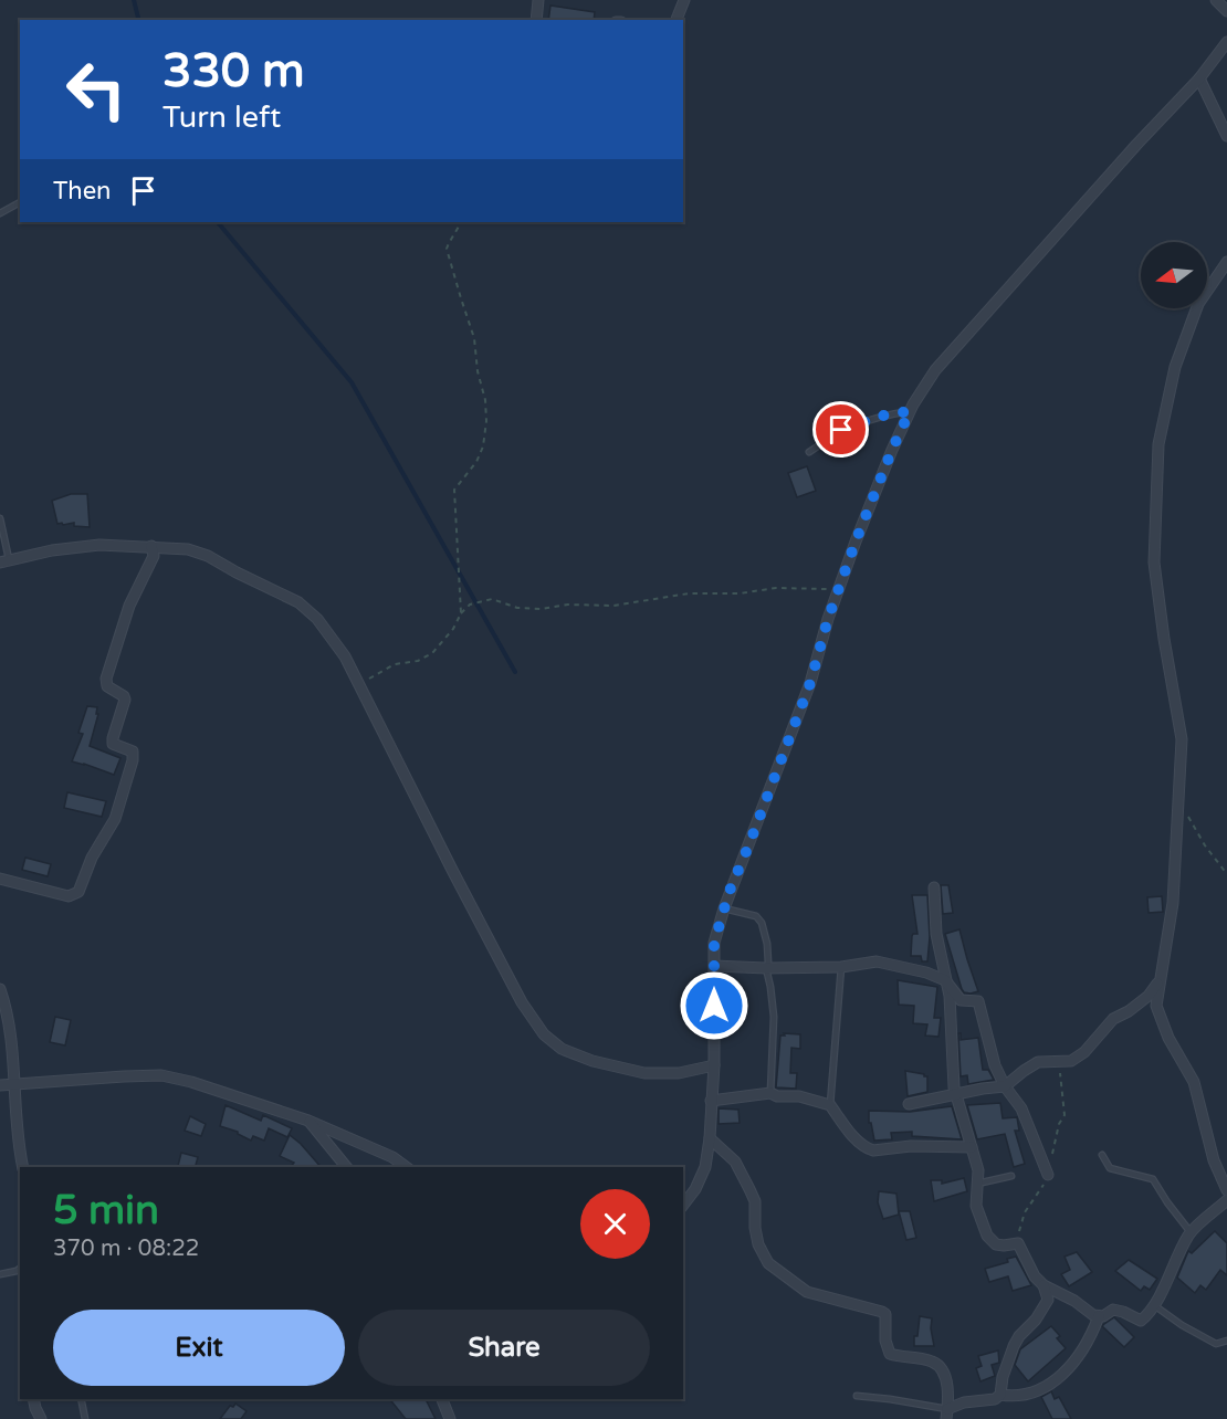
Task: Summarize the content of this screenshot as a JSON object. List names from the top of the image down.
{
  "north": "left",
  "page": {
    "turn": ["330 m", "Turn left"],
    "then": "Then",
    "heading": ["5 min", "370 m · 08:22"],
    "buttons": ["Exit", "Share"]
  }
}
